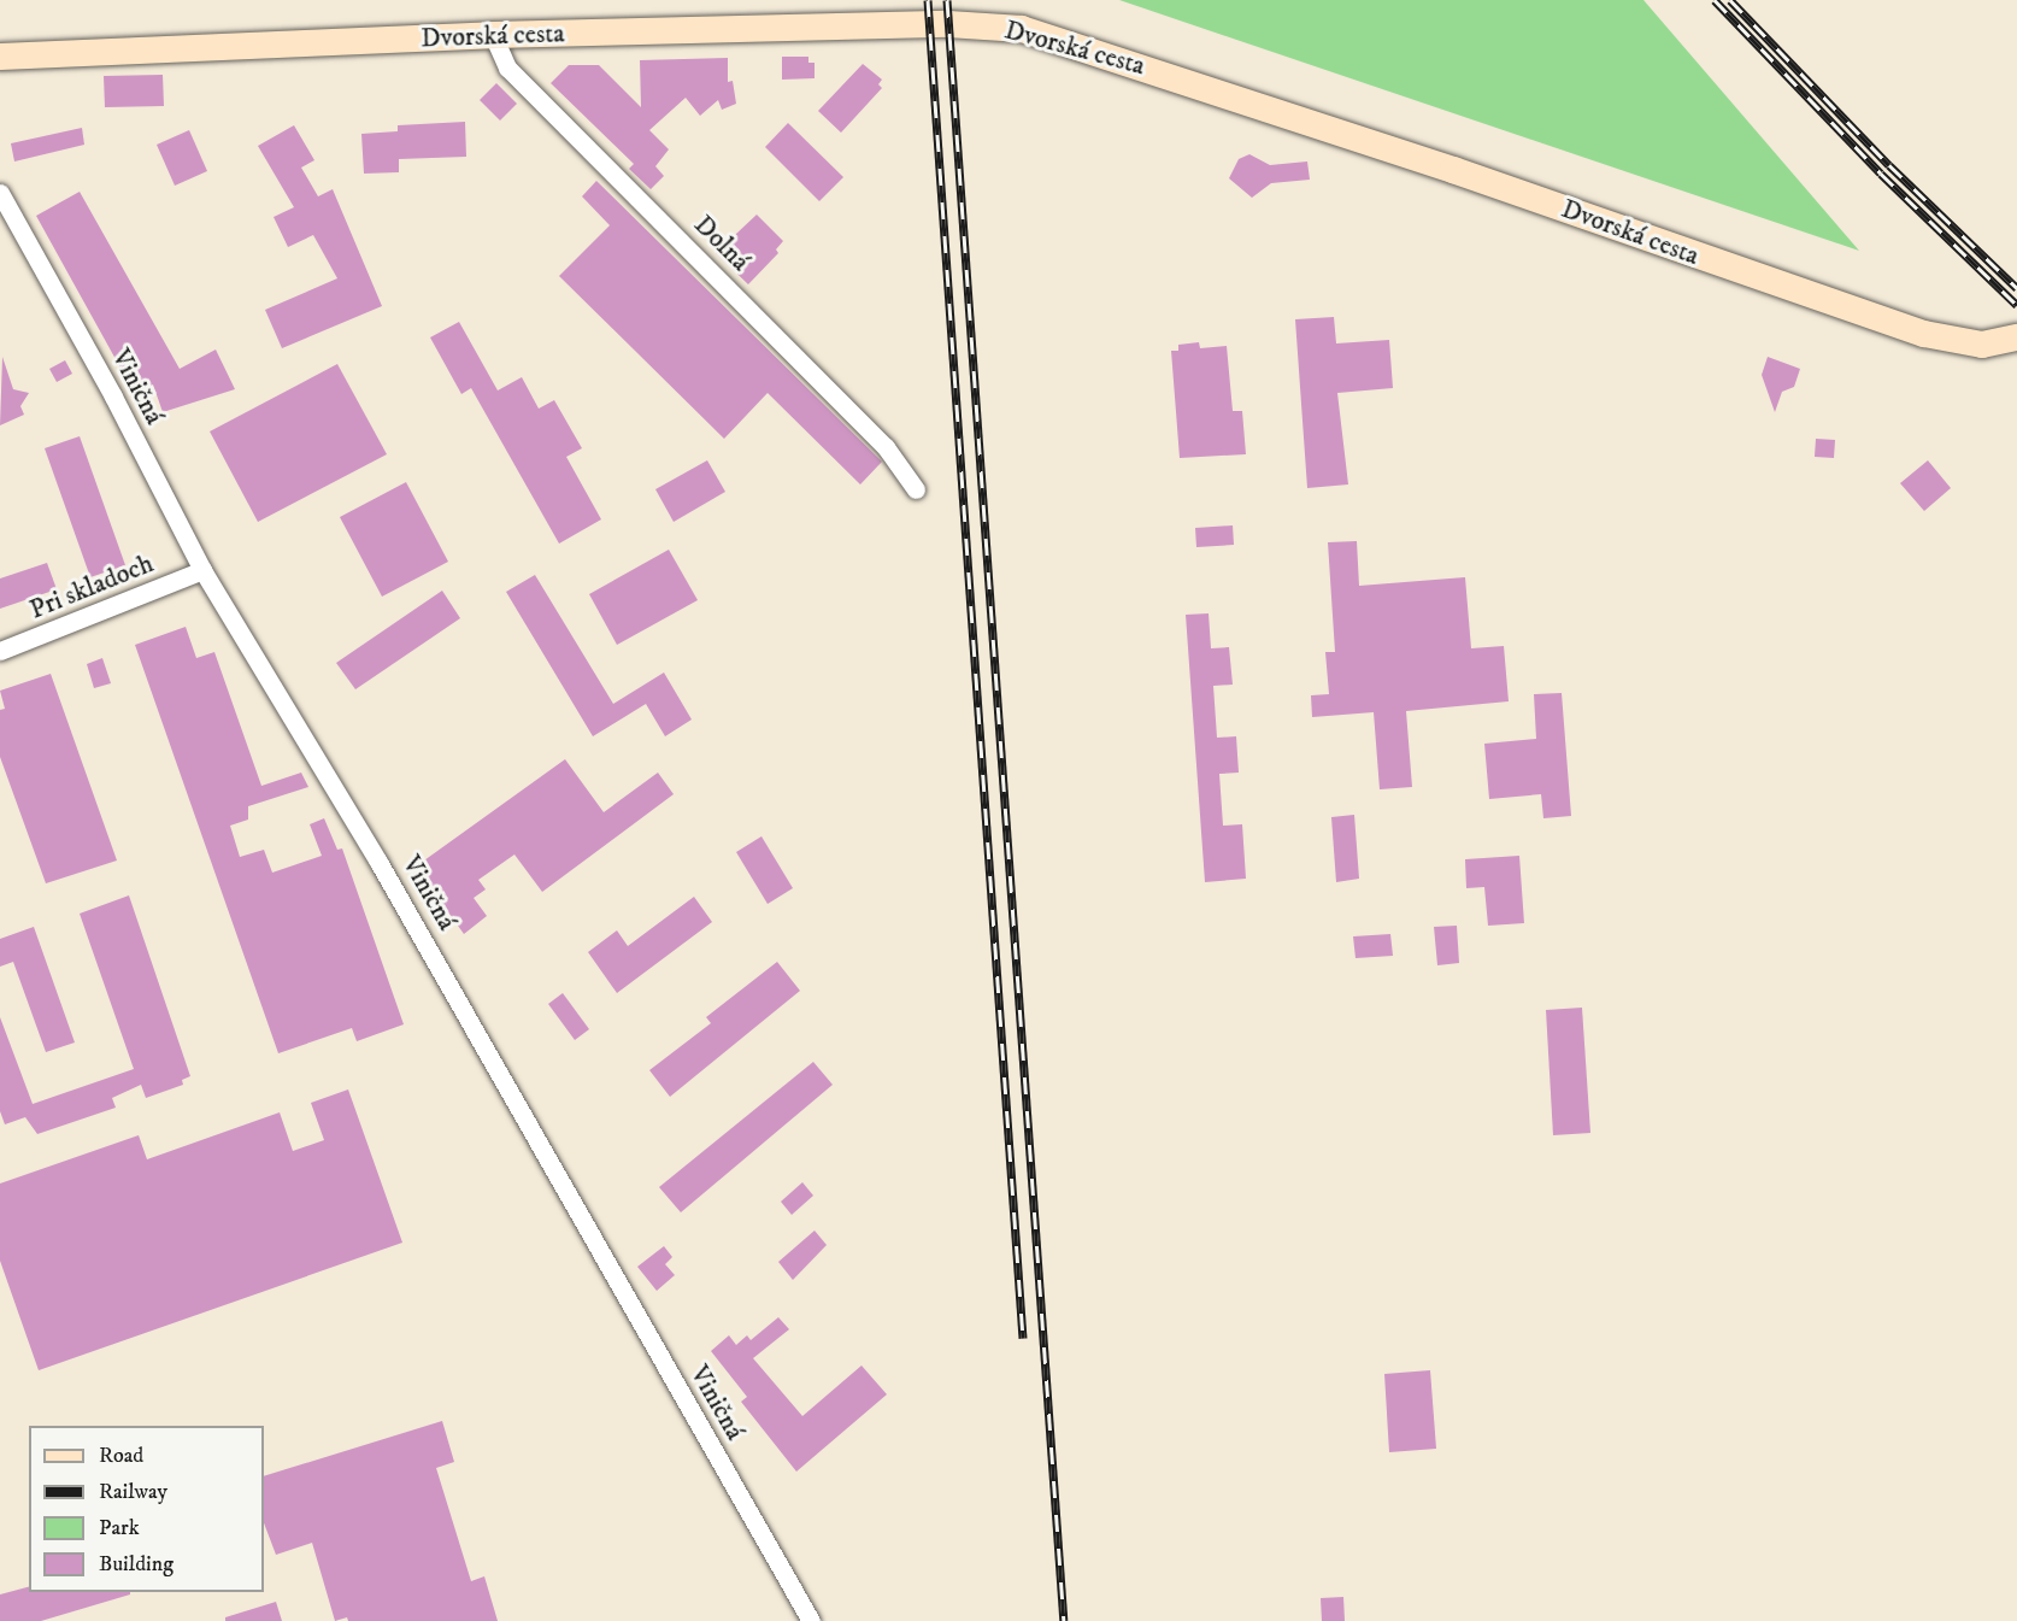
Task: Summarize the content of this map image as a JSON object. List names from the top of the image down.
{
  "streets": {
    "street": [
      "Dvorská cesta",
      "Dolná",
      "Viničná",
      "Pri skladoch"
    ]
  },
  "crossings": [
    ["Dvorská cesta", "Dolná"],
    ["Viničná", "Pri skladoch"]
  ],
  "legend": [
    "Road",
    "Railway",
    "Park",
    "Building"
  ]
}
